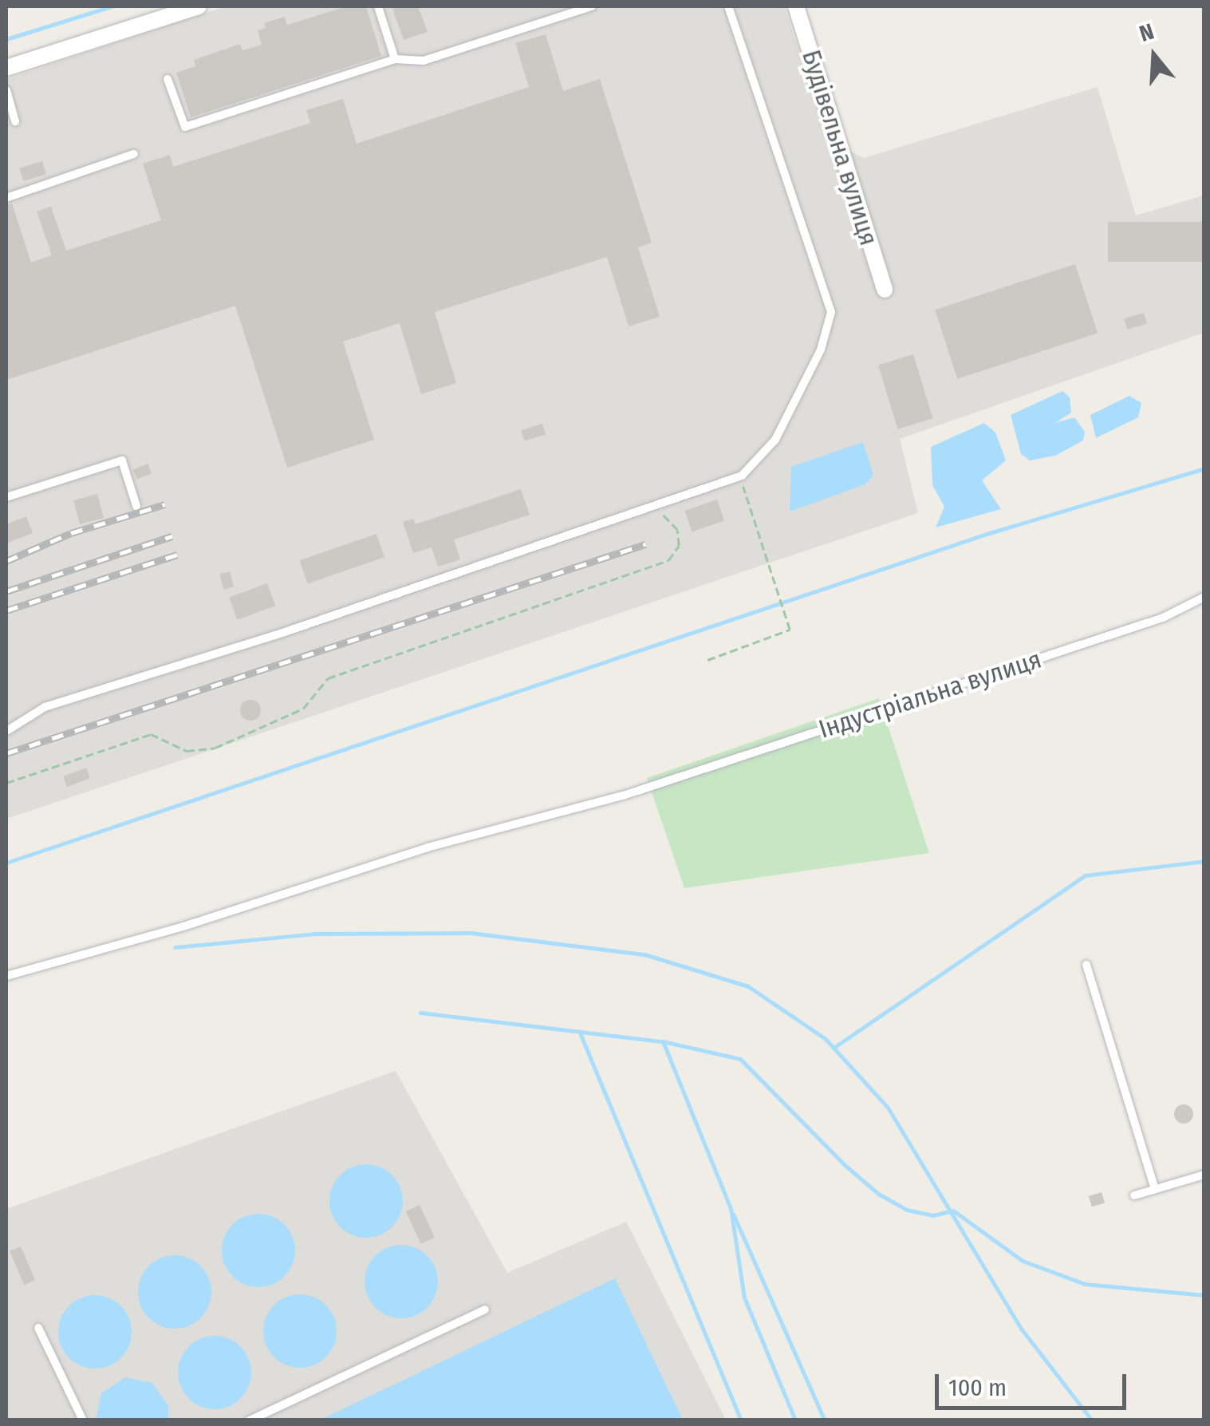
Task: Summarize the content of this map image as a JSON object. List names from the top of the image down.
{
  "streets": {
    "street": ["Будівельна вулиця"],
    "lane": ["Індустріальна вулиця"]
  },
  "scale_bar": "100 m",
  "north": "top"
}
